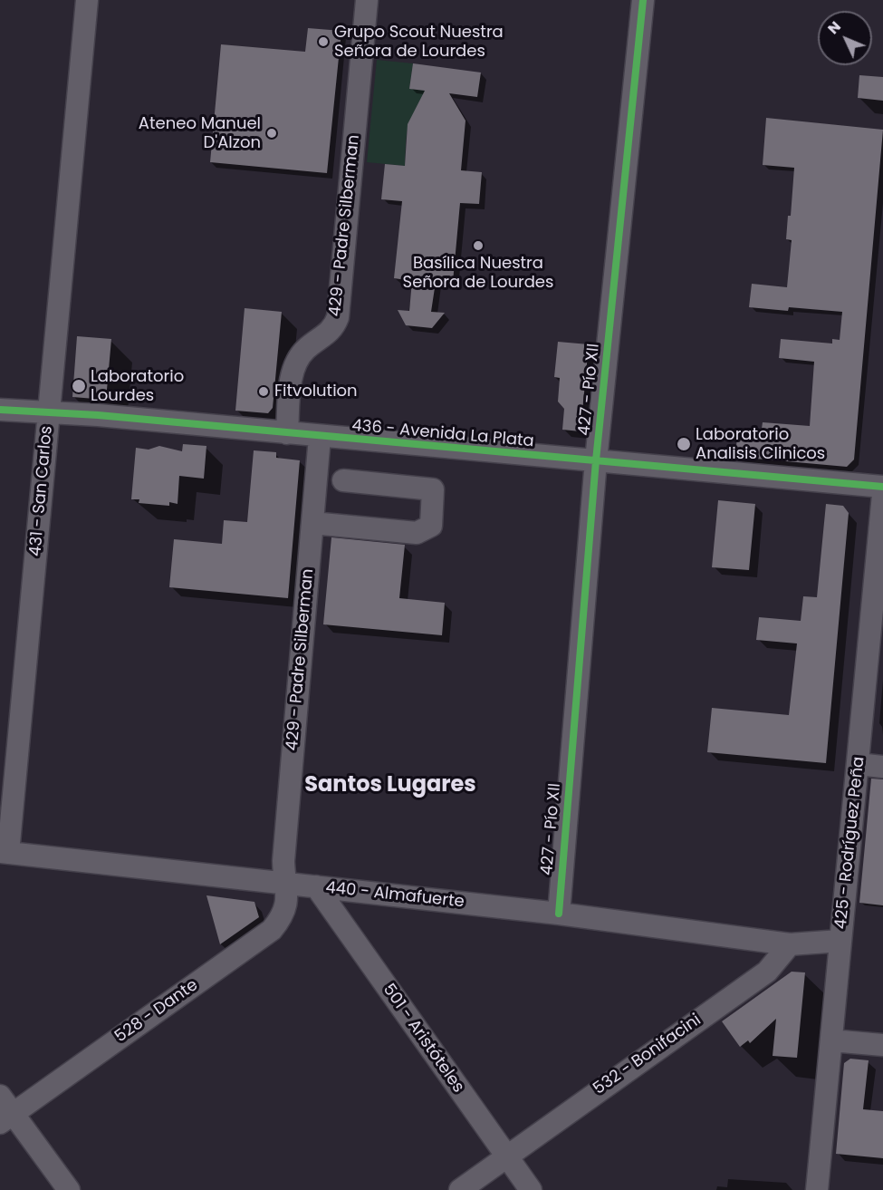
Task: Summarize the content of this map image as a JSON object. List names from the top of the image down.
{
  "streets": {
    "street": [
      "429 - Padre Silberman",
      "427 - Pío XII",
      "436 - Avenida La Plata",
      "431 - San Carlos",
      "425 - Rodríguez Peña",
      "440 - Almafuerte",
      "528 - Dante",
      "501 - Aristóteles",
      "532 - Bonifacini"
    ]
  },
  "crossings": [
    ["429 - Padre Silberman", "436 - Avenida La Plata"],
    ["429 - Padre Silberman", "440 - Almafuerte"],
    ["429 - Padre Silberman", "528 - Dante"],
    ["427 - Pío XII", "436 - Avenida La Plata"],
    ["427 - Pío XII", "440 - Almafuerte"],
    ["436 - Avenida La Plata", "431 - San Carlos"],
    ["431 - San Carlos", "440 - Almafuerte"],
    ["440 - Almafuerte", "528 - Dante"],
    ["440 - Almafuerte", "501 - Aristóteles"],
    ["440 - Almafuerte", "532 - Bonifacini"],
    ["501 - Aristóteles", "532 - Bonifacini"]
  ],
  "districts": ["Santos Lugares"],
  "places": [
    "Grupo Scout Nuestra Señora de Lourdes",
    "Ateneo Manuel D'Alzon",
    "Basílica Nuestra Señora de Lourdes",
    "Laboratorio Lourdes",
    "Fitvolution",
    "Laboratorio Analisis Clinicos"
  ],
  "north": "top left"
}
